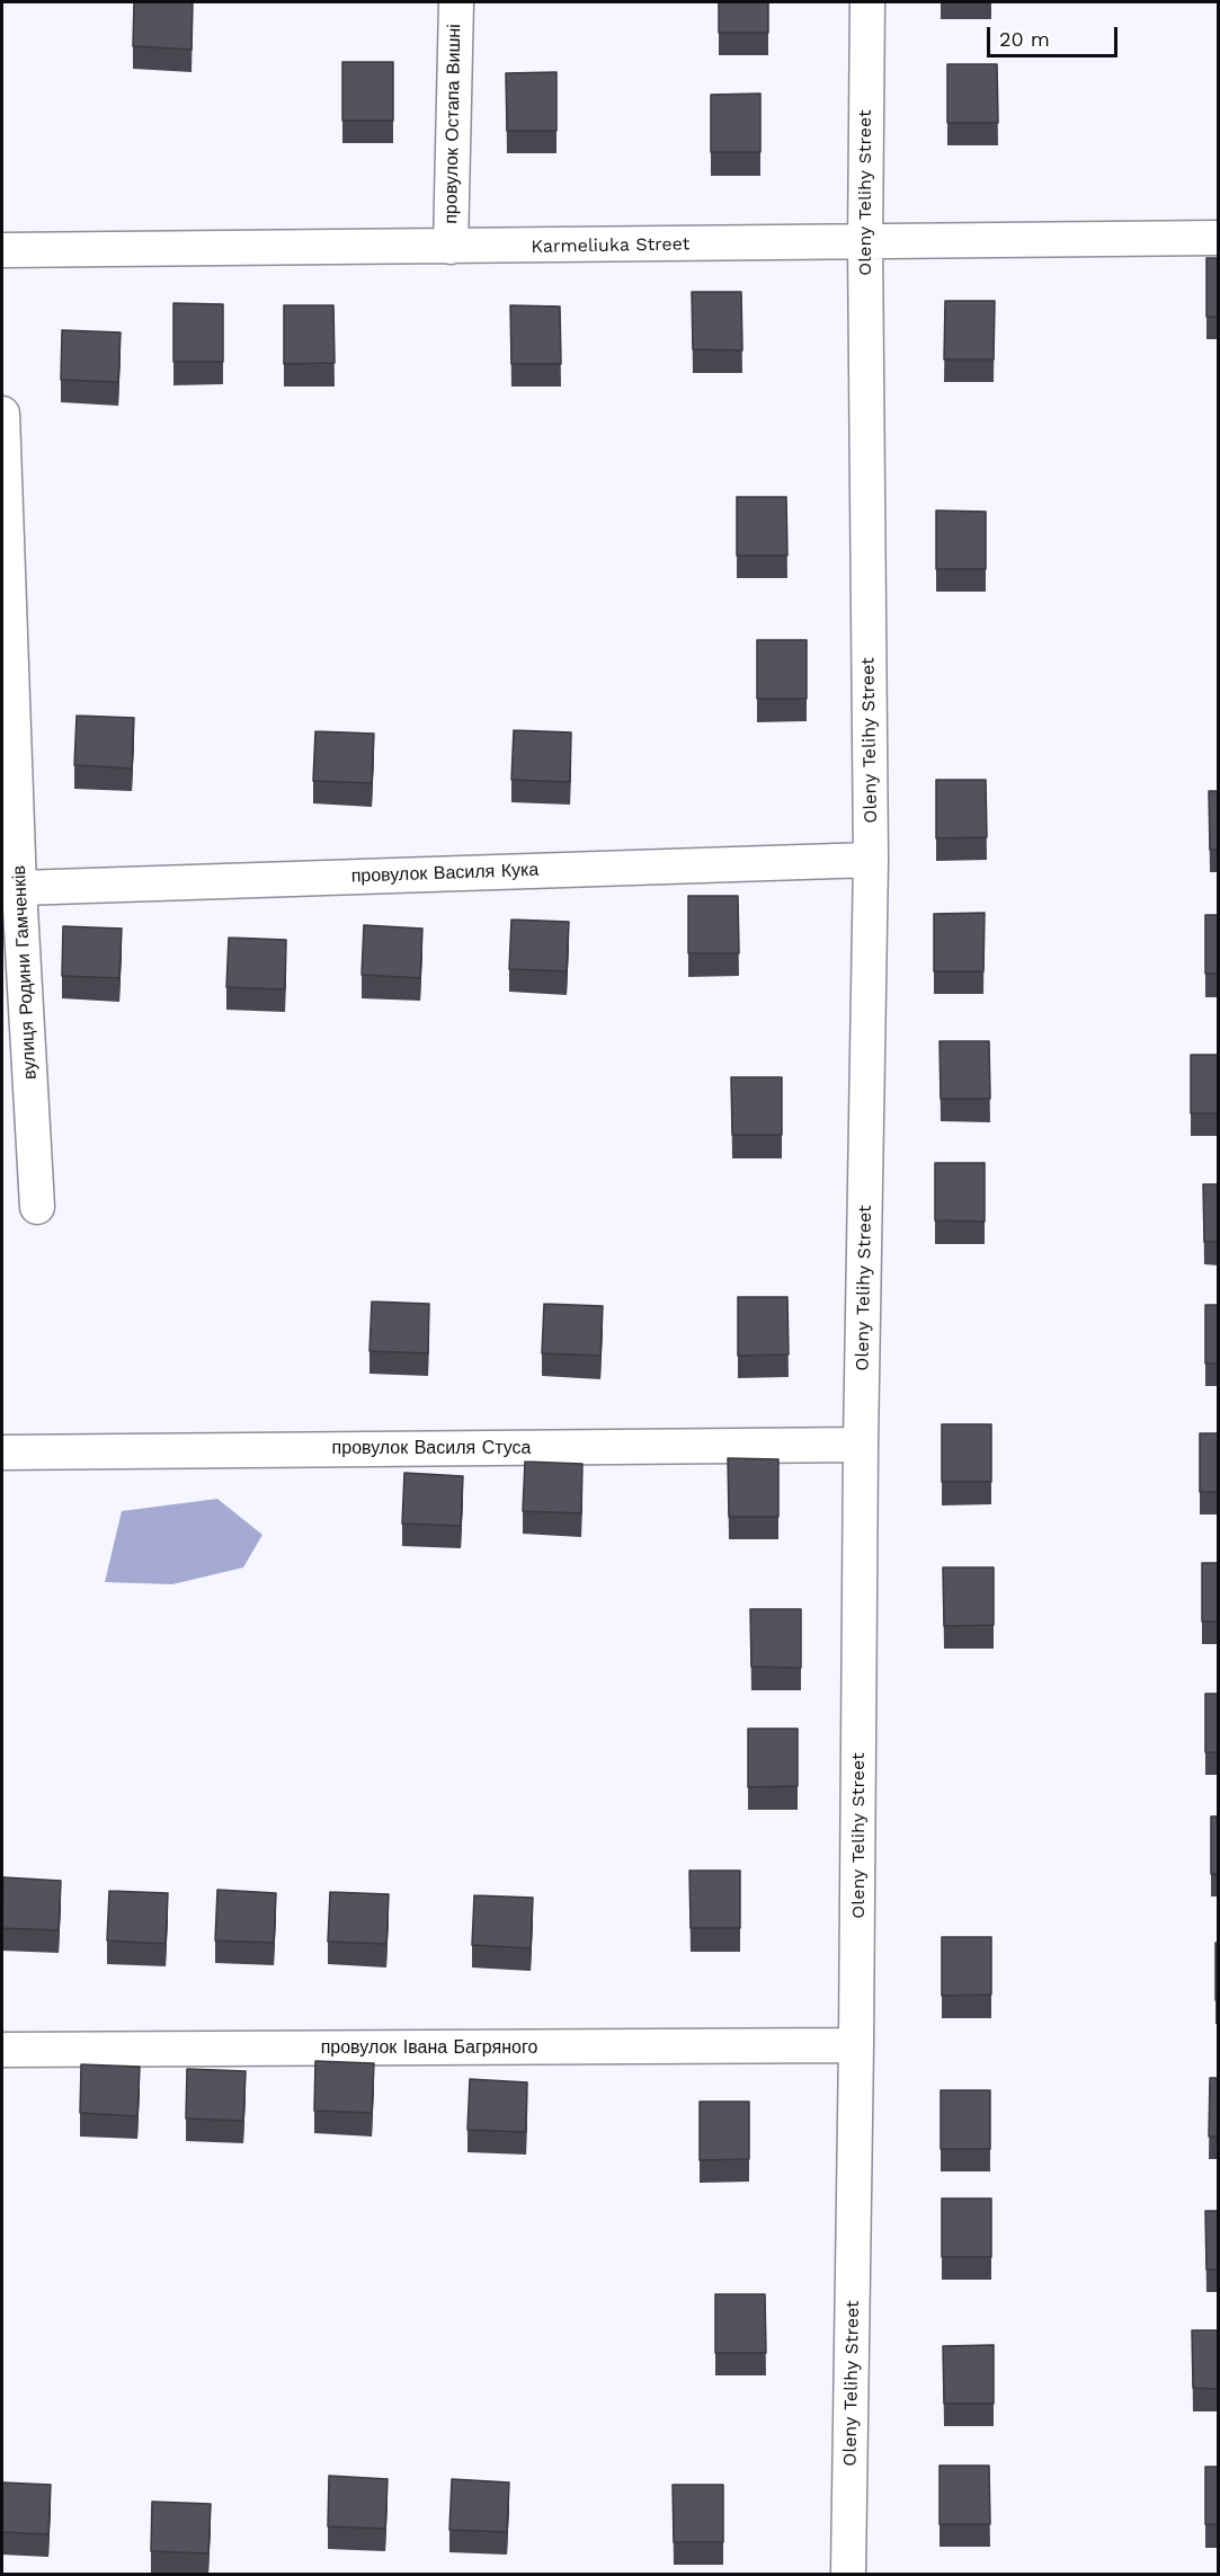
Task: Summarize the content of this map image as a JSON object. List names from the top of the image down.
{
  "streets": {
    "street": [
      "провулок Остапа Вишні",
      "Oleny Telihy Street",
      "Karmeliuka Street",
      "провулок Василя Кука",
      "вулиця Родини Гамченків",
      "провулок Василя Стуса",
      "провулок Івана Багряного"
    ]
  },
  "crossings": [
    ["провулок Остапа Вишні", "Karmeliuka Street"],
    ["Oleny Telihy Street", "Karmeliuka Street"],
    ["Oleny Telihy Street", "провулок Василя Кука"],
    ["Oleny Telihy Street", "провулок Василя Стуса"],
    ["Oleny Telihy Street", "провулок Івана Багряного"],
    ["провулок Василя Кука", "вулиця Родини Гамченків"]
  ],
  "scale_bar": "20 m"
}
